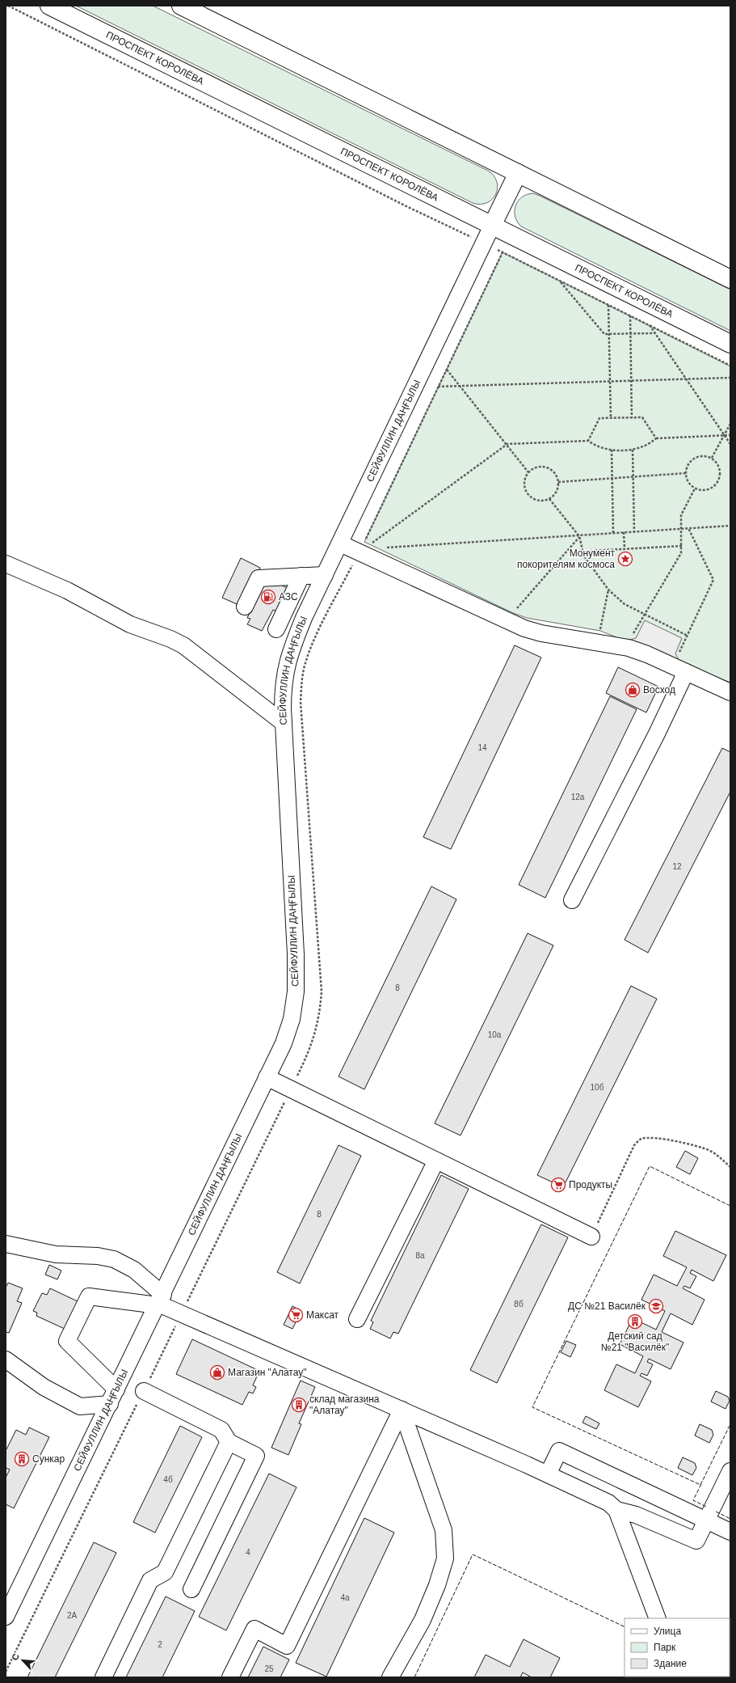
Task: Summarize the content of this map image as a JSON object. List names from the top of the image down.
{
  "streets": {
    "main road": ["ПРОСПЕКТ КОРОЛЁВА"],
    "street": ["СЕЙФУЛЛИН ДАҢҒЫЛЫ"]
  },
  "crossings": [
    ["ПРОСПЕКТ КОРОЛЁВА", "СЕЙФУЛЛИН ДАҢҒЫЛЫ"]
  ],
  "places": {
    "place": ["Монумент покорителям космоса"],
    "fuel station": ["АЗС"],
    "shop": ["Восход", "Магазин \"Алатау\""],
    "supermarket": ["Продукты", "Максат"],
    "school or university": ["ДС №21 Василёк"],
    "building": ["Детский сад №21 \"Василёк\"", "склад магазина \"Алатау\"", "Сункар"]
  },
  "house_numbers": [
    "14",
    "12а",
    "12",
    "8",
    "10а",
    "10б",
    "8",
    "8а",
    "8б",
    "4б",
    "4",
    "4а",
    "2А",
    "2",
    "25"
  ],
  "legend": ["Улица", "Парк", "Здание"],
  "north": "top left"
}
